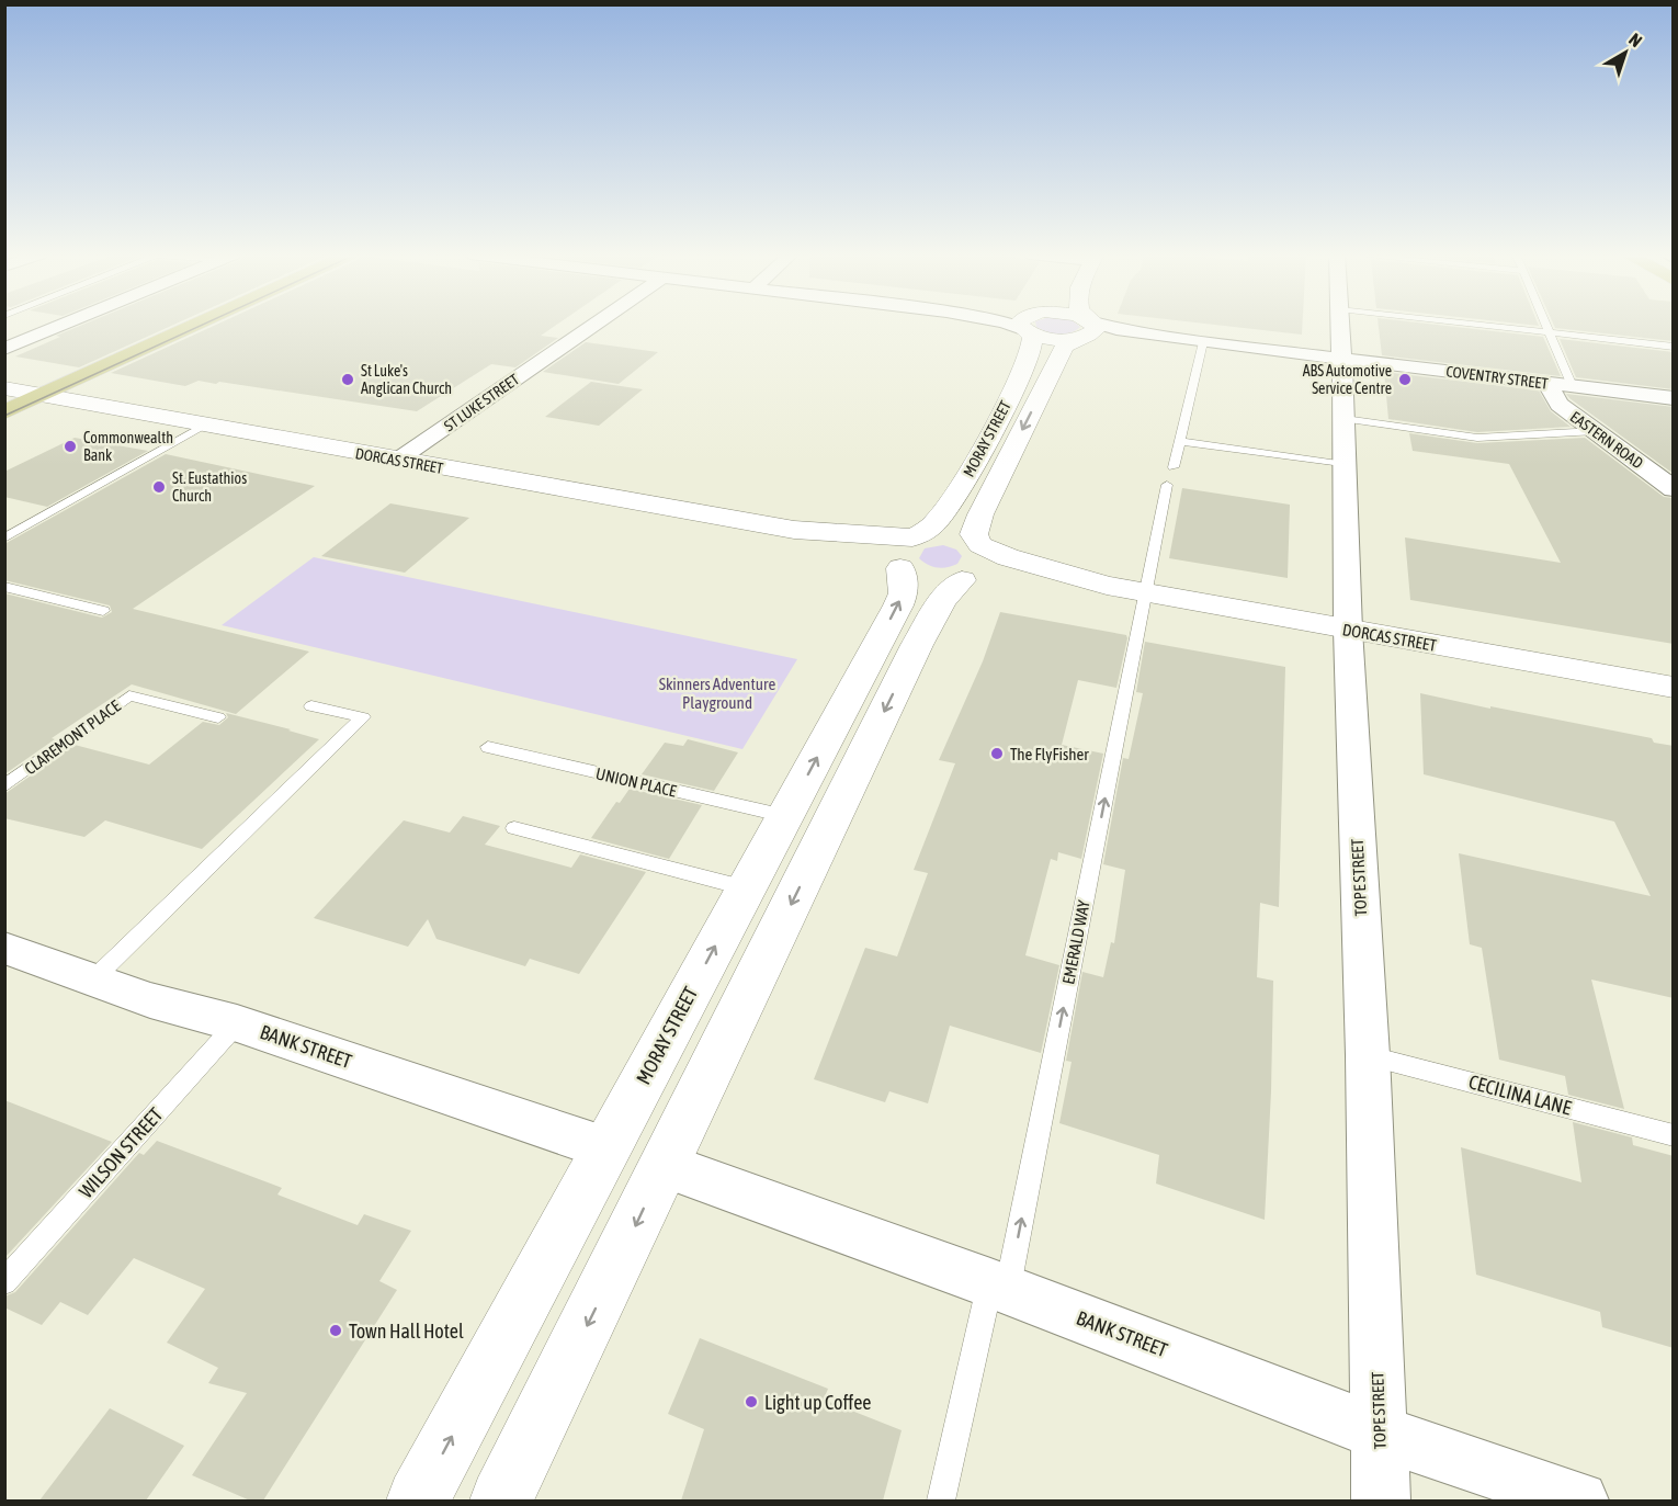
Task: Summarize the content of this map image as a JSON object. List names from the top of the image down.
{
  "streets": {
    "street": [
      "COVENTRY STREET",
      "ST LUKE STREET",
      "MORAY STREET",
      "EASTERN ROAD",
      "DORCAS STREET",
      "TOPE STREET",
      "BANK STREET"
    ],
    "lane": [
      "CLAREMONT PLACE",
      "UNION PLACE",
      "EMERALD WAY",
      "CECILINA LANE",
      "WILSON STREET"
    ]
  },
  "crossings": [
    ["COVENTRY STREET", "MORAY STREET"],
    ["COVENTRY STREET", "EASTERN ROAD"],
    ["COVENTRY STREET", "TOPE STREET"],
    ["ST LUKE STREET", "DORCAS STREET"],
    ["MORAY STREET", "DORCAS STREET"],
    ["MORAY STREET", "UNION PLACE"],
    ["MORAY STREET", "BANK STREET"],
    ["DORCAS STREET", "TOPE STREET"],
    ["DORCAS STREET", "EMERALD WAY"],
    ["TOPE STREET", "BANK STREET"],
    ["TOPE STREET", "CECILINA LANE"],
    ["EMERALD WAY", "BANK STREET"],
    ["BANK STREET", "WILSON STREET"]
  ],
  "one_way": ["EMERALD WAY"],
  "parks": ["Skinners Adventure Playground"],
  "places": [
    "St Luke's Anglican Church",
    "ABS Automotive Service Centre",
    "Commonwealth Bank",
    "St. Eustathios Church",
    "The FlyFisher",
    "Town Hall Hotel",
    "Light up Coffee"
  ],
  "north": "top right"
}
